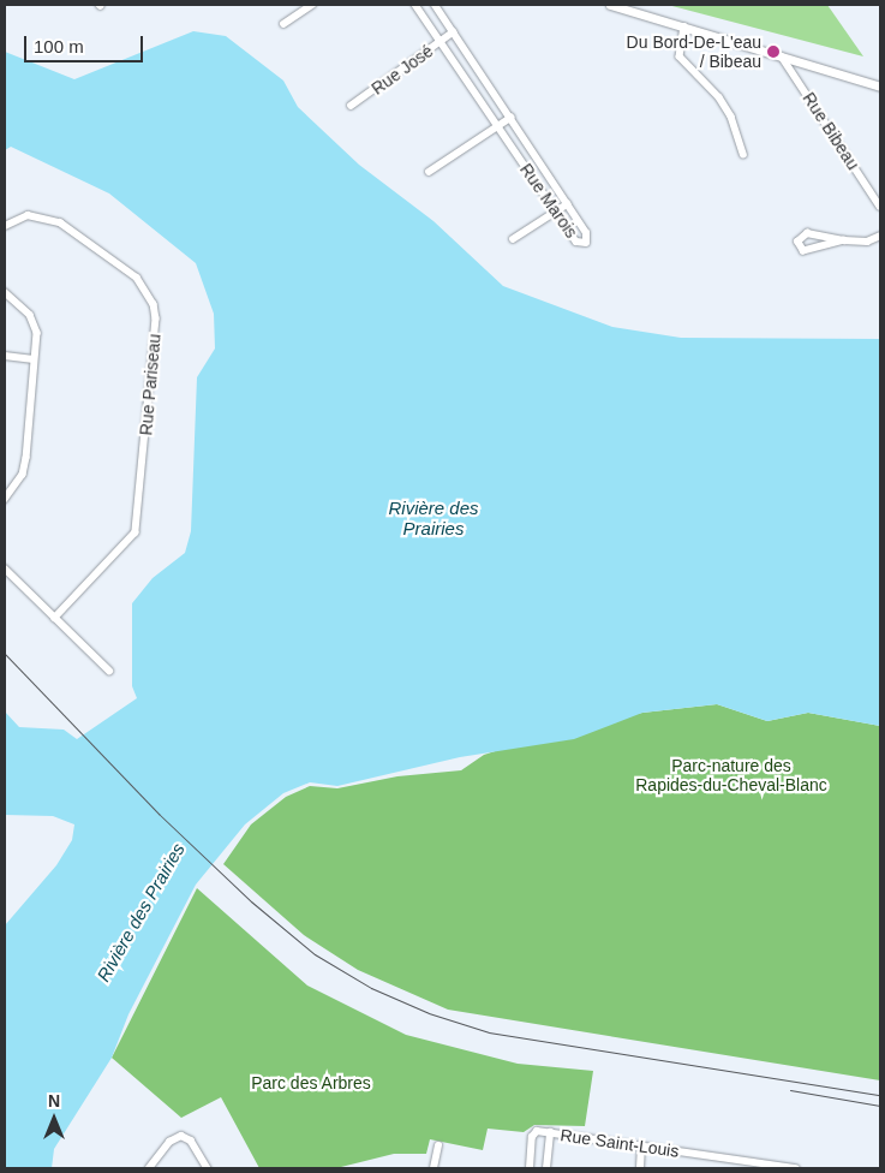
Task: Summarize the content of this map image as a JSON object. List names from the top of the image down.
{
  "streets": {
    "street": [
      "Rue José",
      "Rue Bibeau",
      "Rue Marois",
      "Rue Pariseau",
      "Rue Saint-Louis"
    ]
  },
  "crossings": [
    ["Rue José", "Rue Marois"]
  ],
  "water": ["Rivière des Prairies"],
  "parks": ["Parc-nature des Rapides-du-Cheval-Blanc", "Parc des Arbres"],
  "places": ["Du Bord-De-L'eau / Bibeau"],
  "scale_bar": "100 m",
  "north": "top"
}
